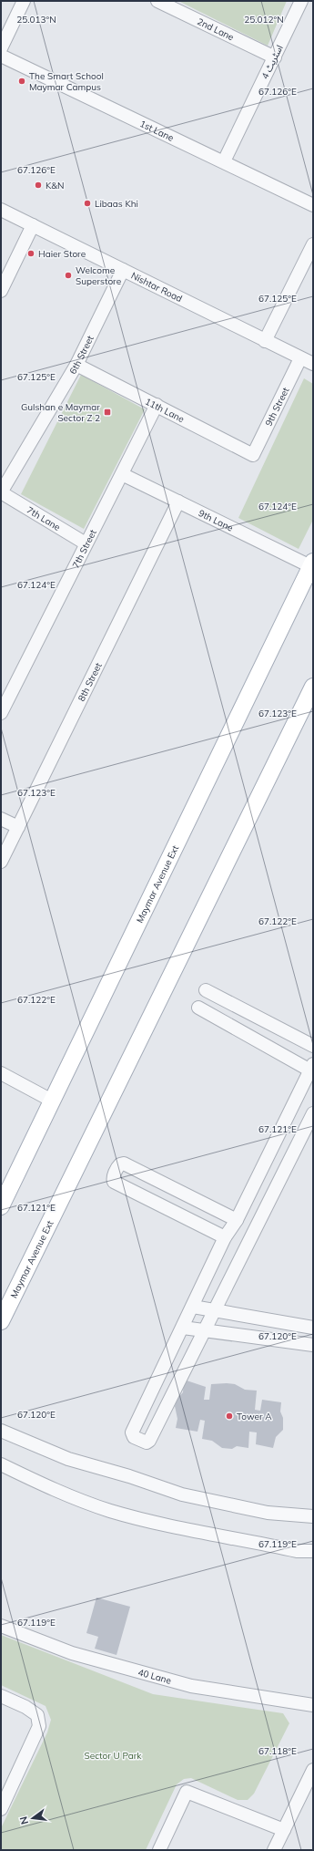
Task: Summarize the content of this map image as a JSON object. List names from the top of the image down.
{
  "streets": {
    "main road": ["Maymar Avenue Ext"],
    "street": [
      "2nd Lane",
      "اسٹریٹ 4",
      "1st Lane",
      "Nishtar Road",
      "6th Street",
      "9th Street",
      "11th Lane",
      "7th Lane",
      "9th Lane",
      "7th Street",
      "8th Street",
      "40 Lane"
    ]
  },
  "crossings": [
    ["2nd Lane", "اسٹریٹ 4"],
    ["اسٹریٹ 4", "1st Lane"],
    ["Nishtar Road", "6th Street"],
    ["Nishtar Road", "9th Street"],
    ["6th Street", "11th Lane"],
    ["6th Street", "7th Lane"],
    ["9th Street", "11th Lane"],
    ["11th Lane", "7th Street"],
    ["7th Lane", "7th Street"],
    ["9th Lane", "7th Street"],
    ["9th Lane", "8th Street"],
    ["9th Lane", "Maymar Avenue Ext"]
  ],
  "parks": ["Sector U Park"],
  "places": {
    "other": [
      "The Smart School Maymar Campus",
      "K&N",
      "Libaas Khi",
      "Haier Store",
      "Welcome Superstore",
      "Tower A"
    ],
    "transit": ["Gulshan e Maymar Sector Z 2"]
  },
  "north": "left",
  "coordinates": [
    "25.012°N",
    "25.013°N",
    "67.126°E",
    "67.125°E",
    "67.124°E",
    "67.123°E",
    "67.122°E",
    "67.121°E",
    "67.120°E",
    "67.119°E",
    "67.118°E"
  ]
}
